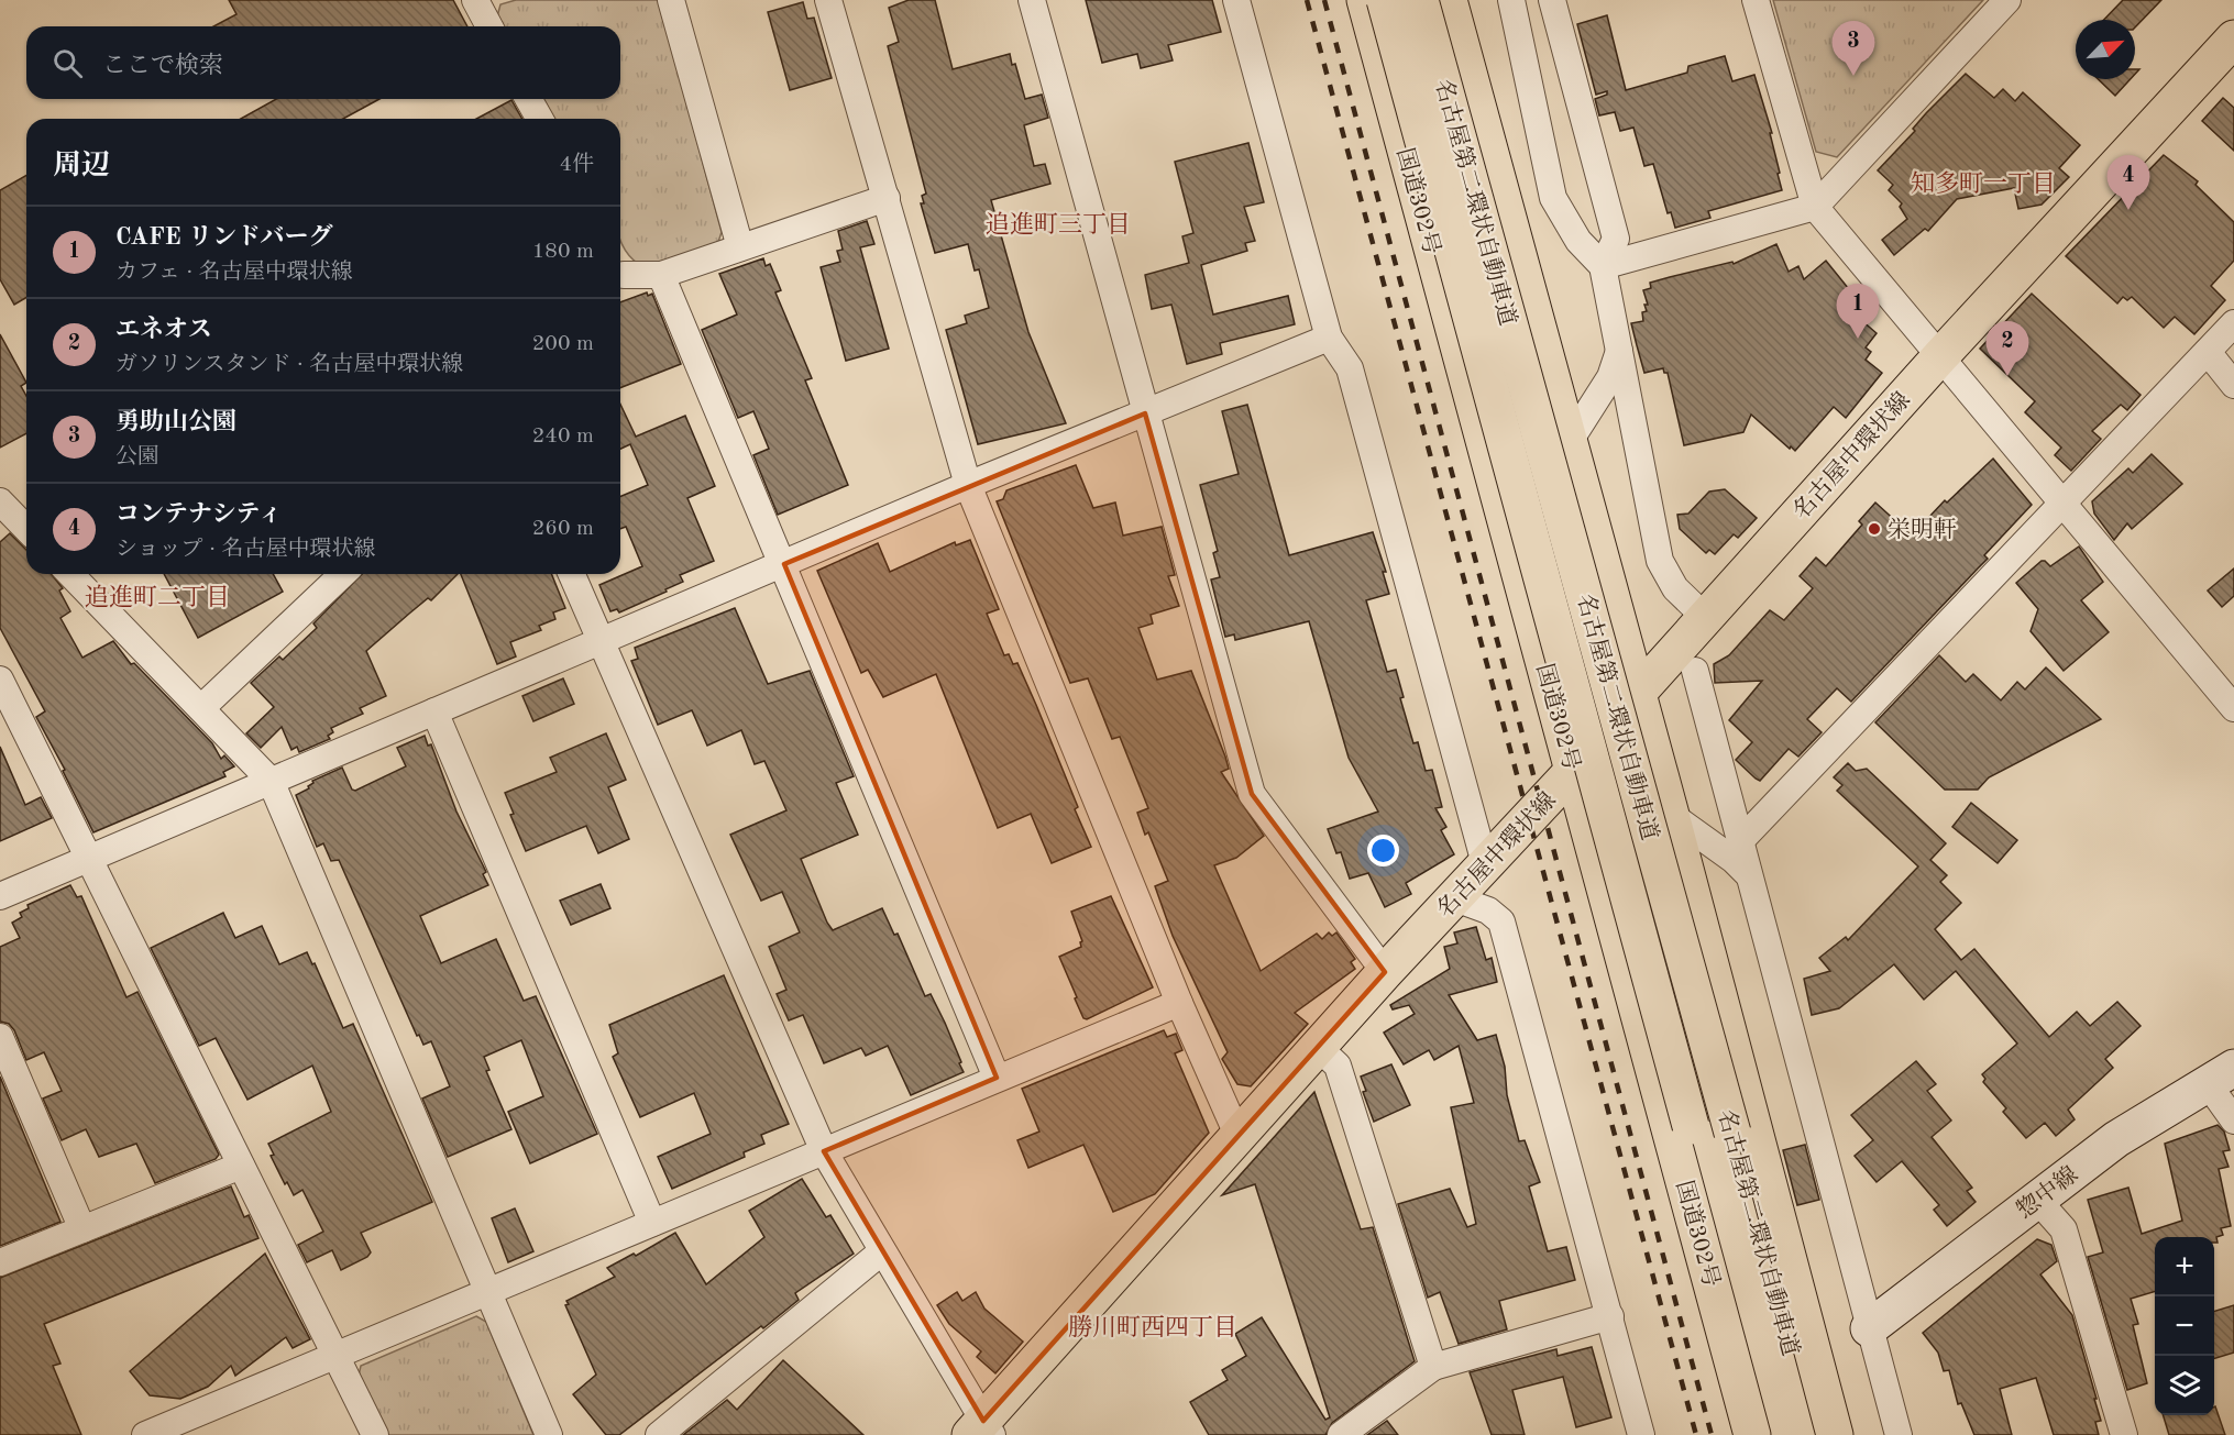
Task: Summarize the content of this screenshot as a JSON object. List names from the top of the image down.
{
  "streets": {
    "main road": ["国道302号", "名古屋第二環状自動車道", "名古屋中環状線"],
    "street": ["惣中線"]
  },
  "crossings": [
    ["国道302号", "名古屋中環状線"]
  ],
  "districts": [
    "知多町一丁目",
    "追進町三丁目",
    "追進町二丁目",
    "勝川町西四丁目"
  ],
  "places": ["栄明軒"],
  "north": "top right",
  "page": {
    "pins": [
      "3",
      "4",
      "1",
      "2"
    ],
    "search": "ここで検索",
    "heading": ["周辺", "4件"],
    "list": [
      {
        "mark": "1",
        "name": "CAFE リンドバーグ",
        "note": "カフェ · 名古屋中環状線",
        "value": "180 m"
      },
      {
        "mark": "2",
        "name": "エネオス",
        "note": "ガソリンスタンド · 名古屋中環状線",
        "value": "200 m"
      },
      {
        "mark": "3",
        "name": "勇助山公園",
        "note": "公園",
        "value": "240 m"
      },
      {
        "mark": "4",
        "name": "コンテナシティ",
        "note": "ショップ · 名古屋中環状線",
        "value": "260 m"
      }
    ],
    "map_buttons": ["+", "−"]
  }
}
